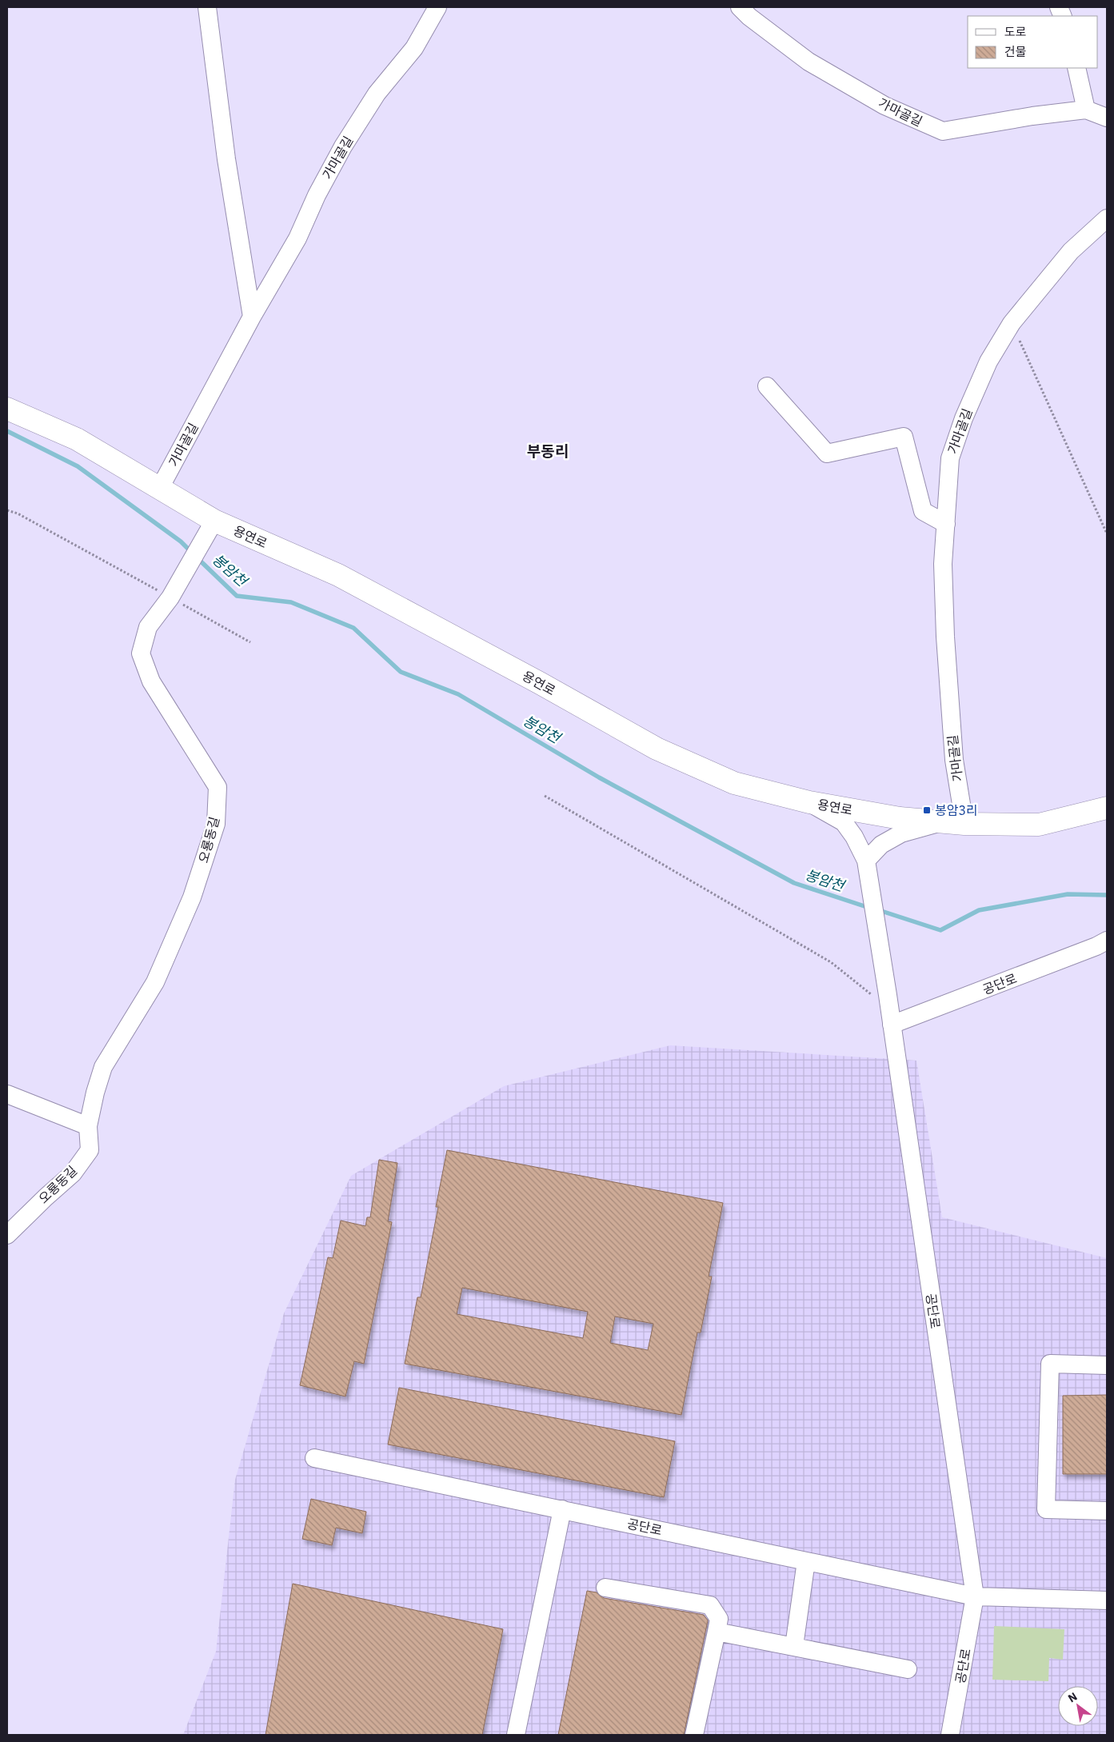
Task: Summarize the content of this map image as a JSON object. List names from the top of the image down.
{
  "streets": {
    "main road": ["용연로"],
    "street": ["가마골길", "오룡동길", "공단로"]
  },
  "crossings": [
    ["가마골길", "용연로"],
    ["용연로", "오룡동길"]
  ],
  "districts": ["부동리"],
  "water": ["봉암천"],
  "places": {
    "transit": ["봉암3리"]
  },
  "legend": ["도로", "건물"],
  "north": "top left"
}
